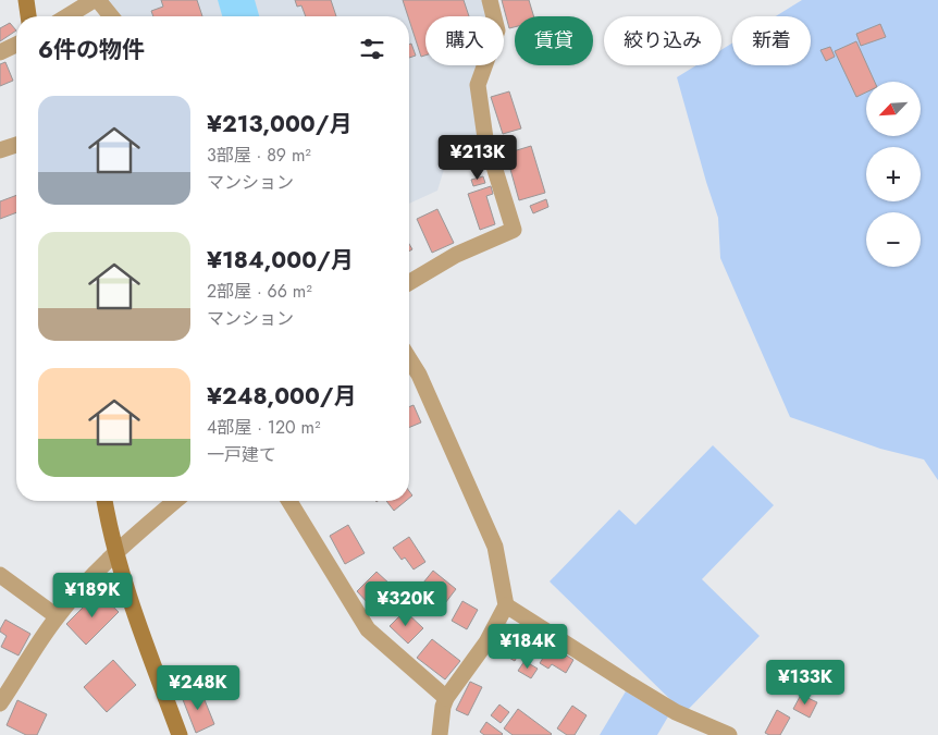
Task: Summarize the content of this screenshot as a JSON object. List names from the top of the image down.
{
  "north": "bottom left",
  "page": {
    "chip": [
      "購入",
      "賃貸",
      "絞り込み",
      "新着"
    ],
    "heading": "6件の物件",
    "map_buttons": ["+", "−"],
    "list": [
      {
        "name": "¥213,000/月",
        "note": "3部屋 · 89 m² · マンション"
      },
      {
        "name": "¥184,000/月",
        "note": "2部屋 · 66 m² · マンション"
      },
      {
        "name": "¥248,000/月",
        "note": "4部屋 · 120 m² · 一戸建て"
      }
    ],
    "price": [
      "¥213K",
      "¥189K",
      "¥320K",
      "¥184K",
      "¥133K",
      "¥248K"
    ]
  }
}
